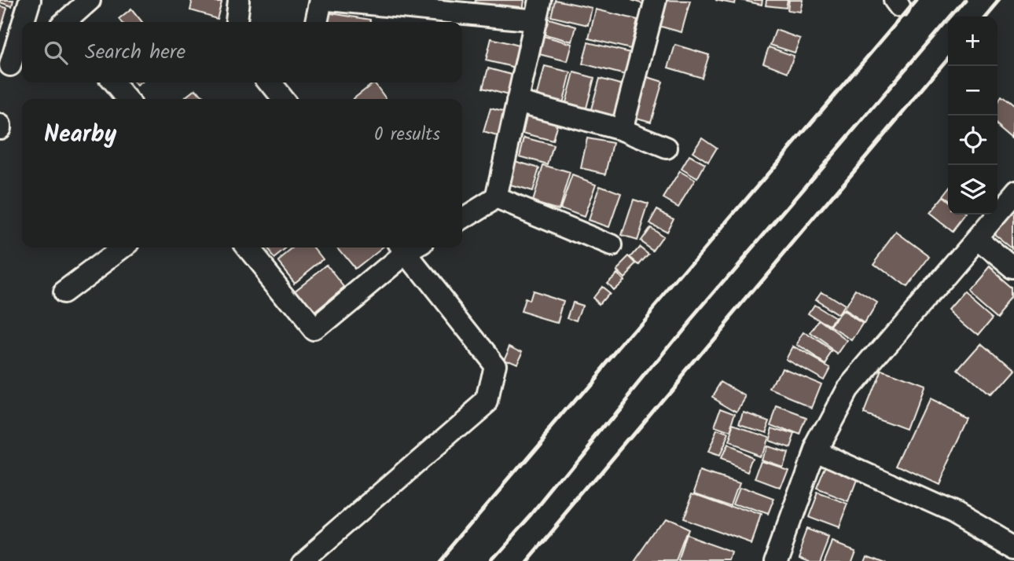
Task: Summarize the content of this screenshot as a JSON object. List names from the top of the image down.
{
  "page": {
    "map_buttons": ["+", "−"],
    "search": "Search here",
    "heading": ["Nearby", "0 results"]
  }
}
